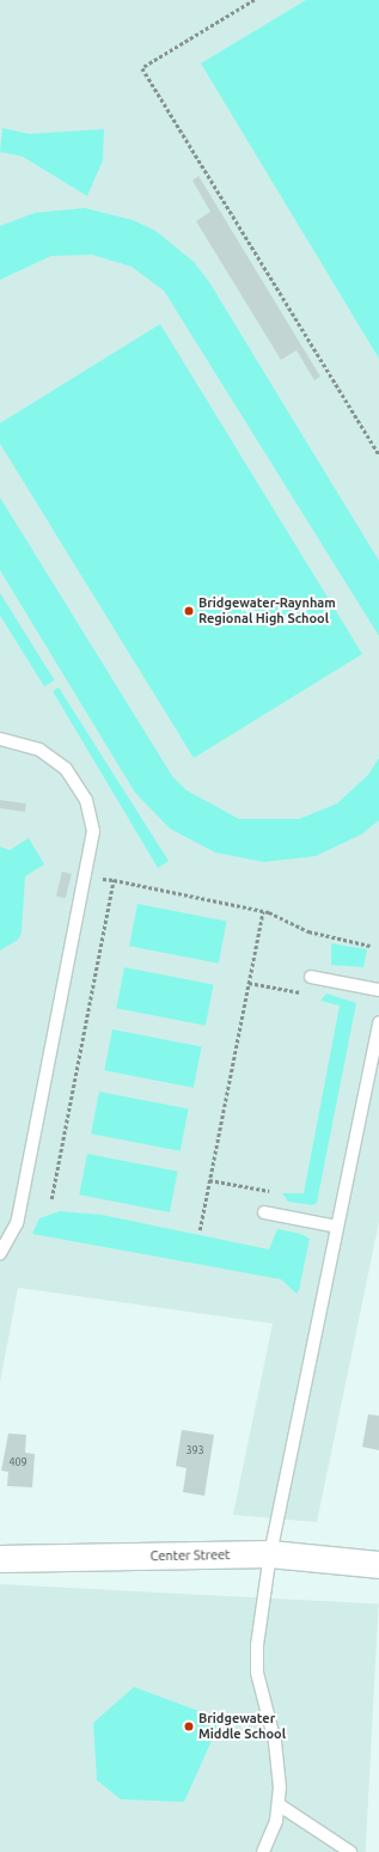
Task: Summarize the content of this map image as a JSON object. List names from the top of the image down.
{
  "streets": {
    "street": ["Center Street"]
  },
  "places": ["Bridgewater-Raynham Regional High School", "Bridgewater Middle School"],
  "house_numbers": ["393", "409"]
}
